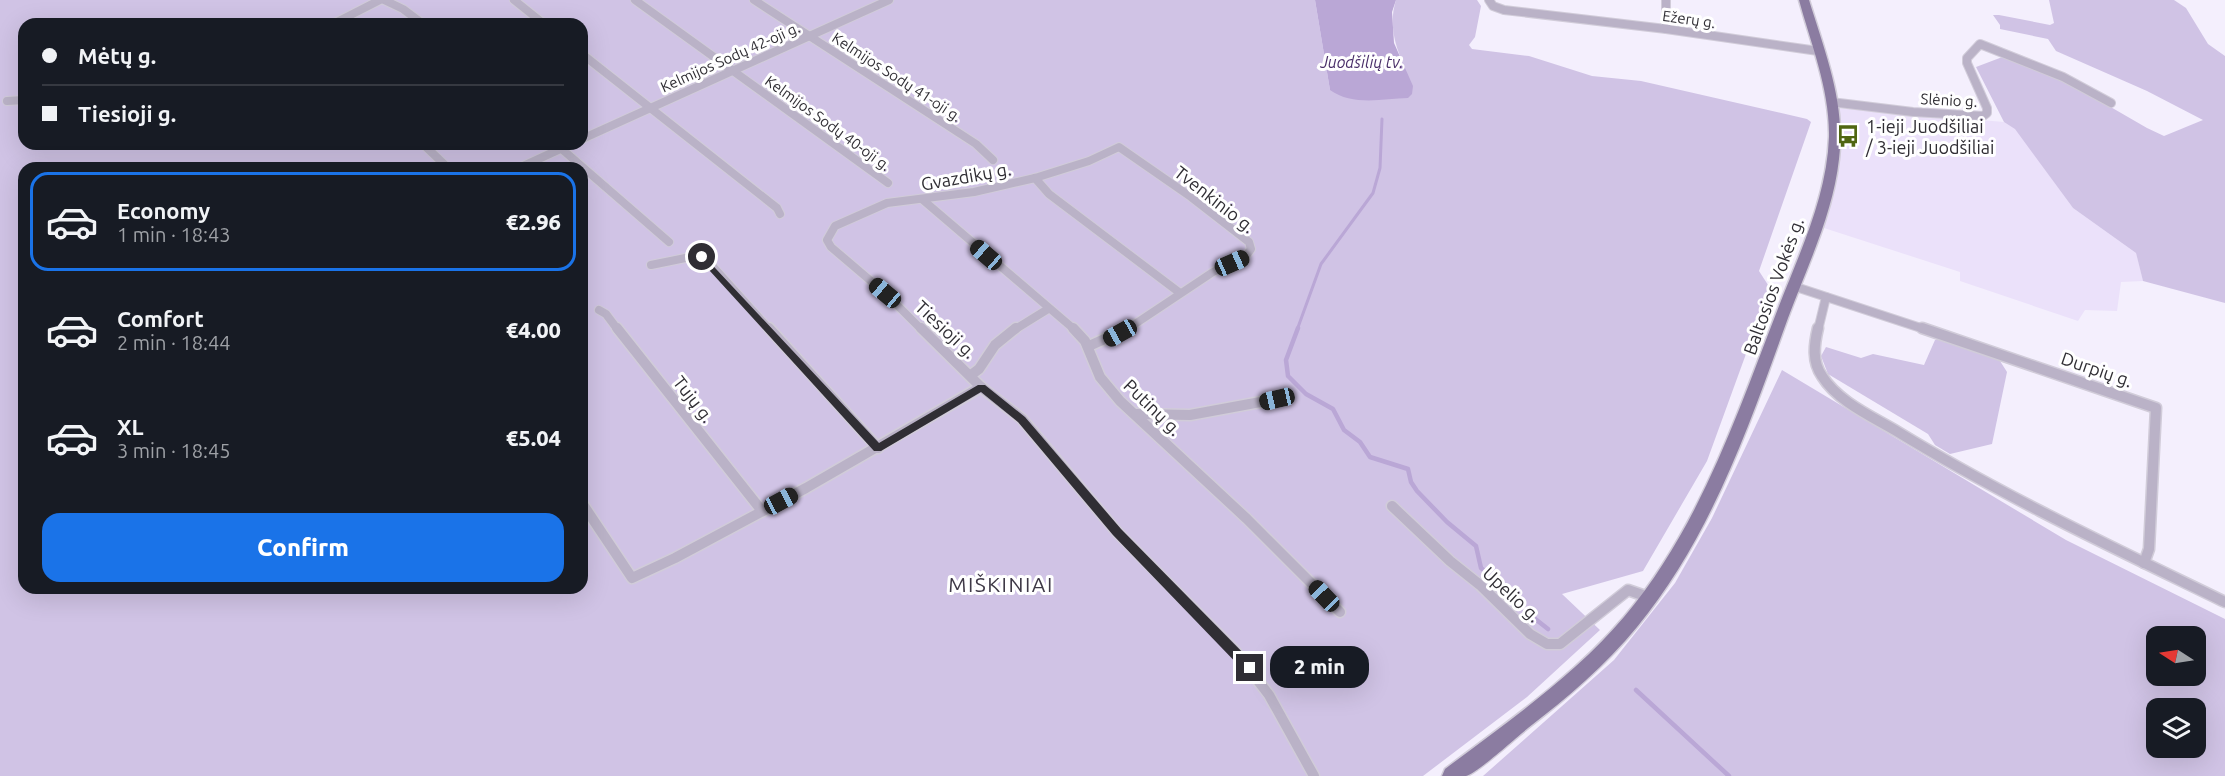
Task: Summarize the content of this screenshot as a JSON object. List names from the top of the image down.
{
  "streets": {
    "main road": ["Baltosios Vokės g."],
    "street": [
      "Ežerų g.",
      "Kelmijos Sodų 42-oji g.",
      "Kelmijos Sodų 41-oji g.",
      "Slėnio g.",
      "Kelmijos Sodų 40-oji g.",
      "Gvazdikų g.",
      "Tvenkinio g.",
      "Tiesioji g.",
      "Durpių g.",
      "Tujų g.",
      "Putinų g.",
      "Upelio g."
    ]
  },
  "crossings": [
    ["Ežerų g.", "Baltosios Vokės g."],
    ["Kelmijos Sodų 42-oji g.", "Kelmijos Sodų 41-oji g."],
    ["Kelmijos Sodų 42-oji g.", "Kelmijos Sodų 40-oji g."],
    ["Slėnio g.", "Baltosios Vokės g."],
    ["Gvazdikų g.", "Tvenkinio g."],
    ["Gvazdikų g.", "Tiesioji g."],
    ["Gvazdikų g.", "Putinų g."],
    ["Tvenkinio g.", "Putinų g."],
    ["Baltosios Vokės g.", "Durpių g."],
    ["Baltosios Vokės g.", "Upelio g."]
  ],
  "districts": ["MIŠKINIAI"],
  "water": ["Juodšilių tv."],
  "places": {
    "bus stop": ["1-ieji Juodšiliai / 3-ieji Juodšiliai"]
  },
  "north": "left",
  "page": {
    "banner": ["Mėtų g.", "Tiesioji g."],
    "list": [
      {
        "name": "Economy",
        "note": "1 min · 18:43",
        "value": "€2.96"
      },
      {
        "name": "Comfort",
        "note": "2 min · 18:44",
        "value": "€4.00"
      },
      {
        "name": "XL",
        "note": "3 min · 18:45",
        "value": "€5.04"
      }
    ],
    "buttons": "Confirm",
    "bubble": "2 min"
  }
}
